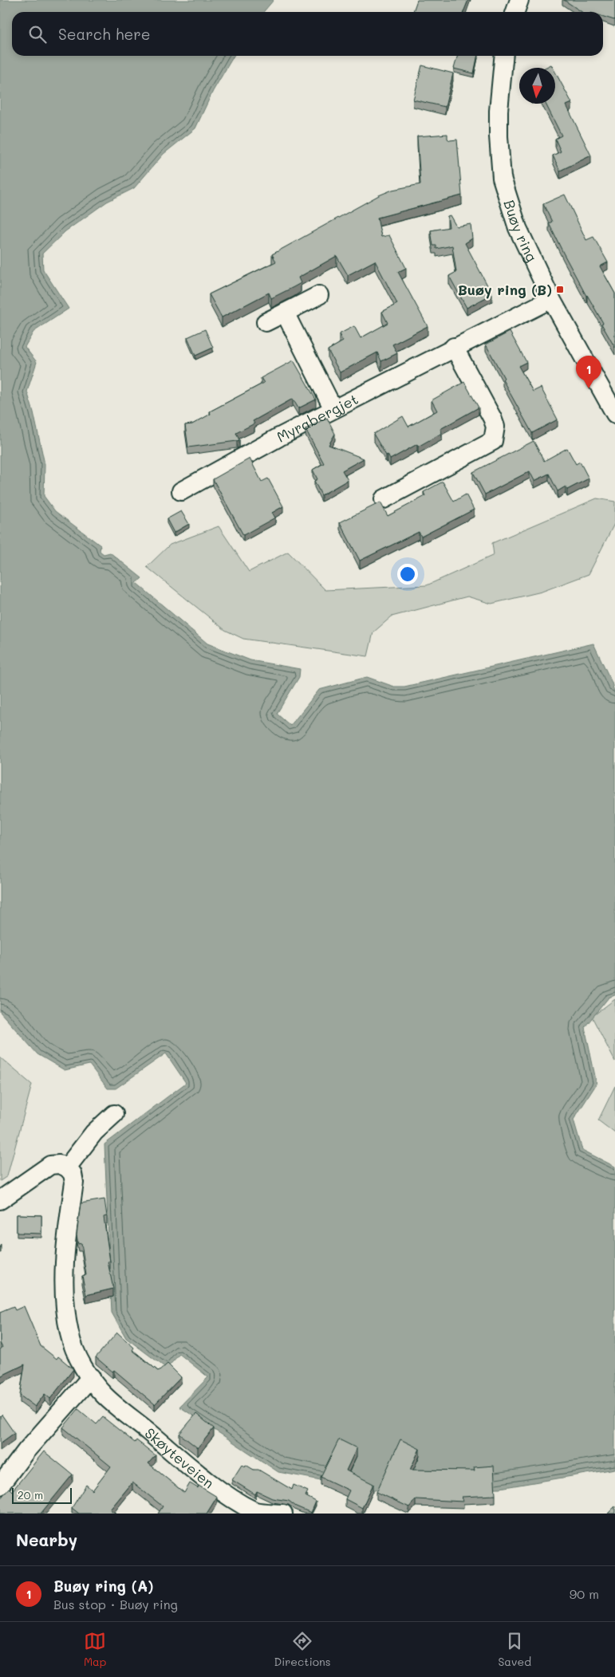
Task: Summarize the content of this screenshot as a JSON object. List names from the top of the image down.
{
  "streets": {
    "street": ["Buøy ring", "Myrabergjet", "Skøyteveien"]
  },
  "crossings": [
    ["Buøy ring", "Myrabergjet"]
  ],
  "places": {
    "transit": ["Buøy ring (B)"]
  },
  "scale_bar": "20 m",
  "north": "bottom",
  "page": {
    "search": "Search here",
    "pins": "1",
    "scale": "20 m",
    "heading": "Nearby",
    "list": [
      {
        "mark": "1",
        "name": "Buøy ring (A)",
        "note": "Bus stop · Buøy ring",
        "value": "90 m"
      }
    ],
    "nav": ["Map", "Directions", "Saved"]
  }
}
